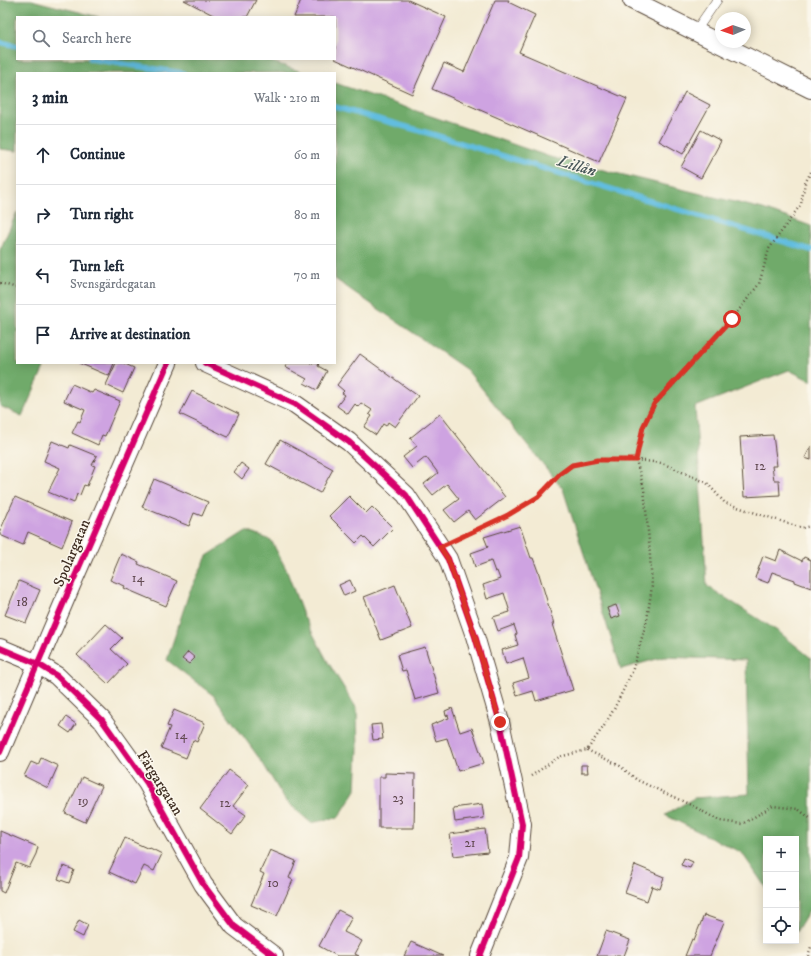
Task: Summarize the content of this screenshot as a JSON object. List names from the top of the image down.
{
  "streets": {
    "street": ["Spolargatan", "Färgargatan"]
  },
  "crossings": [
    ["Spolargatan", "Färgargatan"]
  ],
  "water": ["Lillån"],
  "house_numbers": [
    "12",
    "14",
    "18",
    "14",
    "23",
    "19",
    "12",
    "21",
    "10"
  ],
  "north": "left",
  "page": {
    "search": "Search here",
    "heading": ["3 min", "Walk · 210 m"],
    "list": [
      ["Continue", "60 m"],
      ["Turn right", "80 m"],
      ["Turn left", "Svensgärdegatan", "70 m"],
      "Arrive at destination"
    ],
    "map_buttons": ["+", "−"]
  }
}
